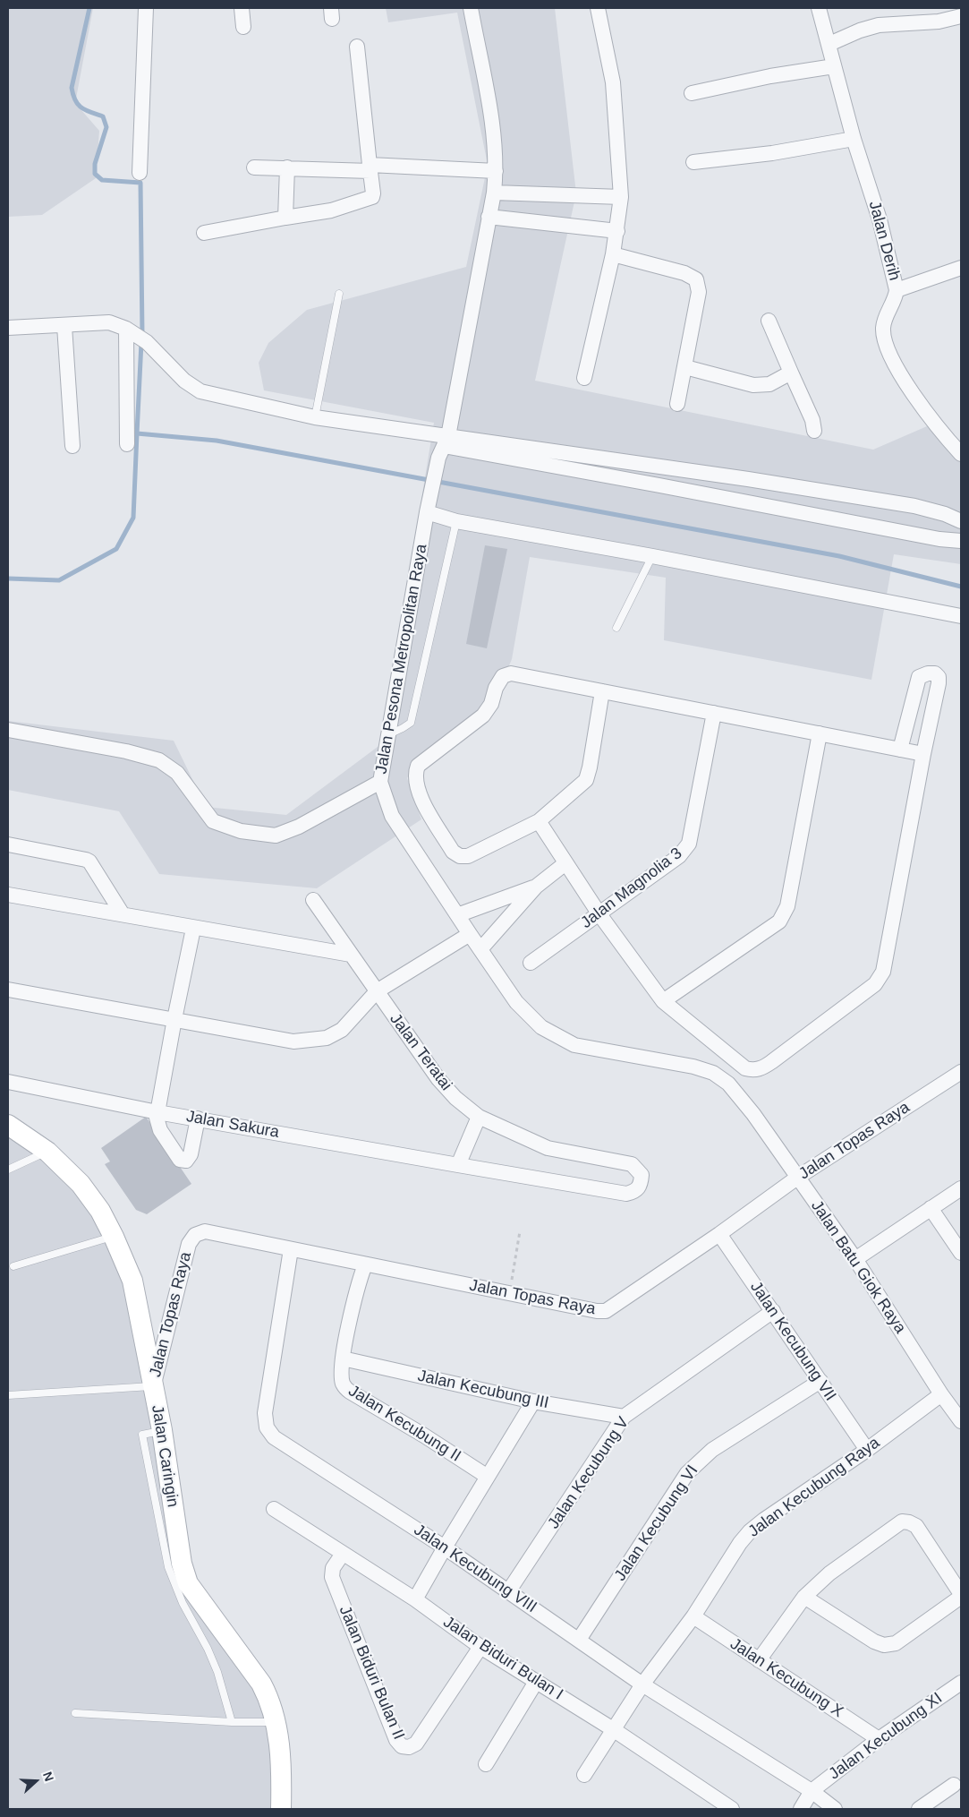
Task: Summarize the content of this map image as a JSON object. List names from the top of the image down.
{
  "streets": {
    "main road": ["Jalan Caringin"],
    "street": [
      "Jalan Derih",
      "Jalan Pesona Metropolitan Raya",
      "Jalan Magnolia 3",
      "Jalan Teratai",
      "Jalan Sakura",
      "Jalan Topas Raya",
      "Jalan Batu Giok Raya",
      "Jalan Kecubung VII",
      "Jalan Kecubung III",
      "Jalan Kecubung II",
      "Jalan Kecubung V",
      "Jalan Kecubung Raya",
      "Jalan Kecubung VI",
      "Jalan Kecubung VIII",
      "Jalan Biduri Bulan I",
      "Jalan Biduri Bulan II",
      "Jalan Kecubung X",
      "Jalan Kecubung XI"
    ]
  },
  "crossings": [
    ["Jalan Pesona Metropolitan Raya", "Jalan Batu Giok Raya"],
    ["Jalan Teratai", "Jalan Sakura"],
    ["Jalan Topas Raya", "Jalan Batu Giok Raya"],
    ["Jalan Topas Raya", "Jalan Kecubung VII"],
    ["Jalan Topas Raya", "Jalan Caringin"],
    ["Jalan Topas Raya", "Jalan Kecubung VIII"],
    ["Jalan Batu Giok Raya", "Jalan Kecubung Raya"],
    ["Jalan Kecubung VII", "Jalan Kecubung V"],
    ["Jalan Kecubung VII", "Jalan Kecubung Raya"],
    ["Jalan Kecubung VII", "Jalan Kecubung VI"],
    ["Jalan Kecubung III", "Jalan Kecubung II"],
    ["Jalan Kecubung III", "Jalan Kecubung V"],
    ["Jalan Kecubung V", "Jalan Kecubung VIII"],
    ["Jalan Kecubung Raya", "Jalan Kecubung VIII"],
    ["Jalan Kecubung Raya", "Jalan Biduri Bulan I"],
    ["Jalan Kecubung Raya", "Jalan Kecubung X"],
    ["Jalan Kecubung VI", "Jalan Kecubung VIII"],
    ["Jalan Kecubung VIII", "Jalan Kecubung XI"],
    ["Jalan Biduri Bulan I", "Jalan Biduri Bulan II"],
    ["Jalan Kecubung X", "Jalan Kecubung XI"]
  ],
  "north": "right"
}
